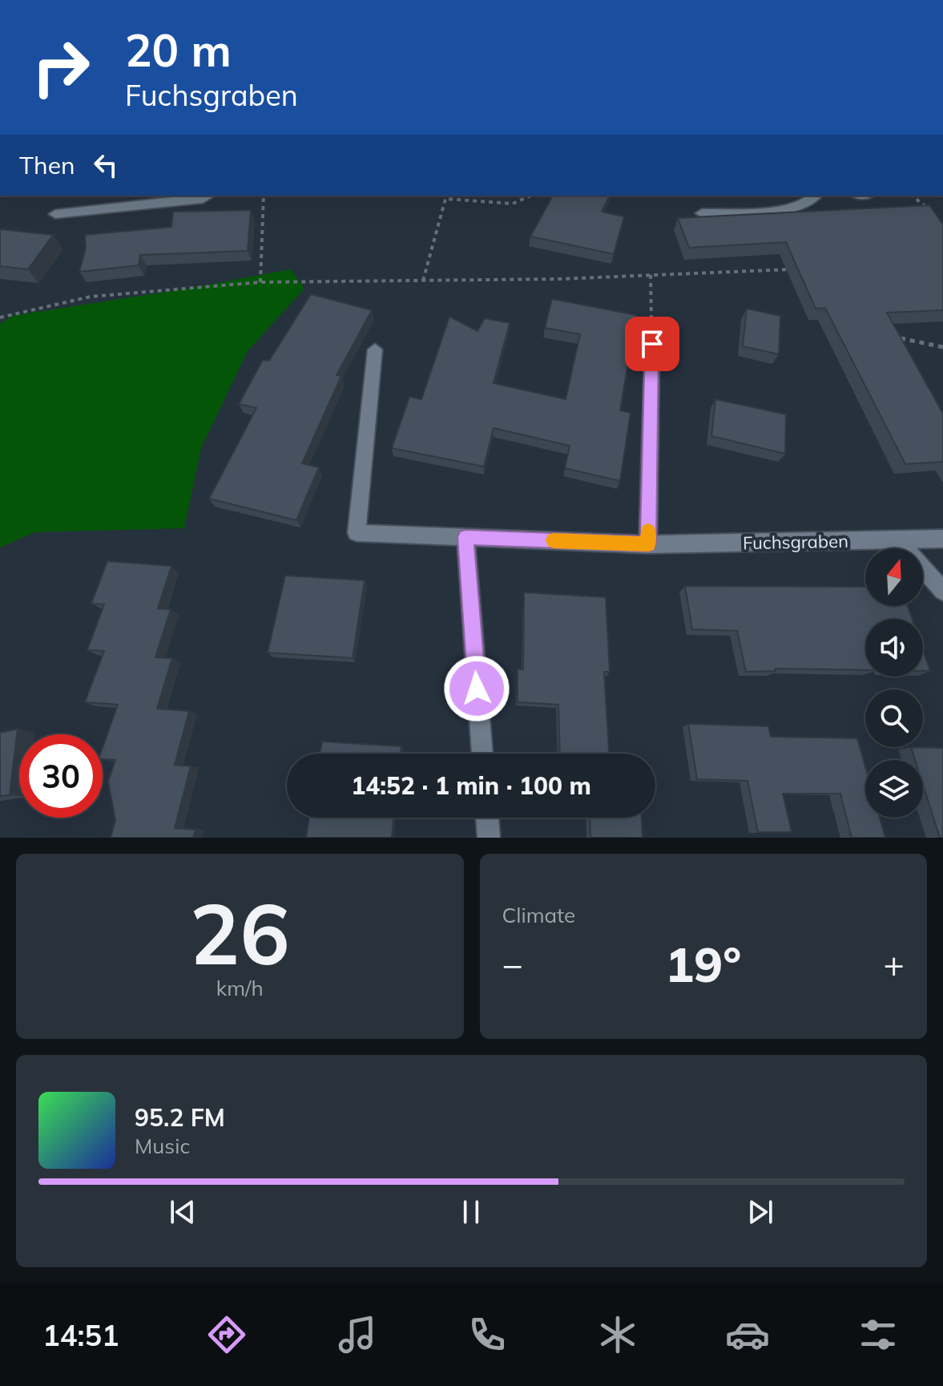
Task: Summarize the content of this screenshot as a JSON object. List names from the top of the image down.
{
  "streets": {
    "street": ["Fuchsgraben"]
  },
  "north": "top",
  "page": {
    "turn": ["20 m", "Fuchsgraben"],
    "then": "Then",
    "limit": "30",
    "trip": "14:52 · 1 min · 100 m",
    "tile": [
      ["26", "km/h"],
      "Climate"
    ],
    "heat": ["−", "19°", "+"],
    "song": ["95.2 FM", "Music"],
    "tabs": "14:51"
  }
}
